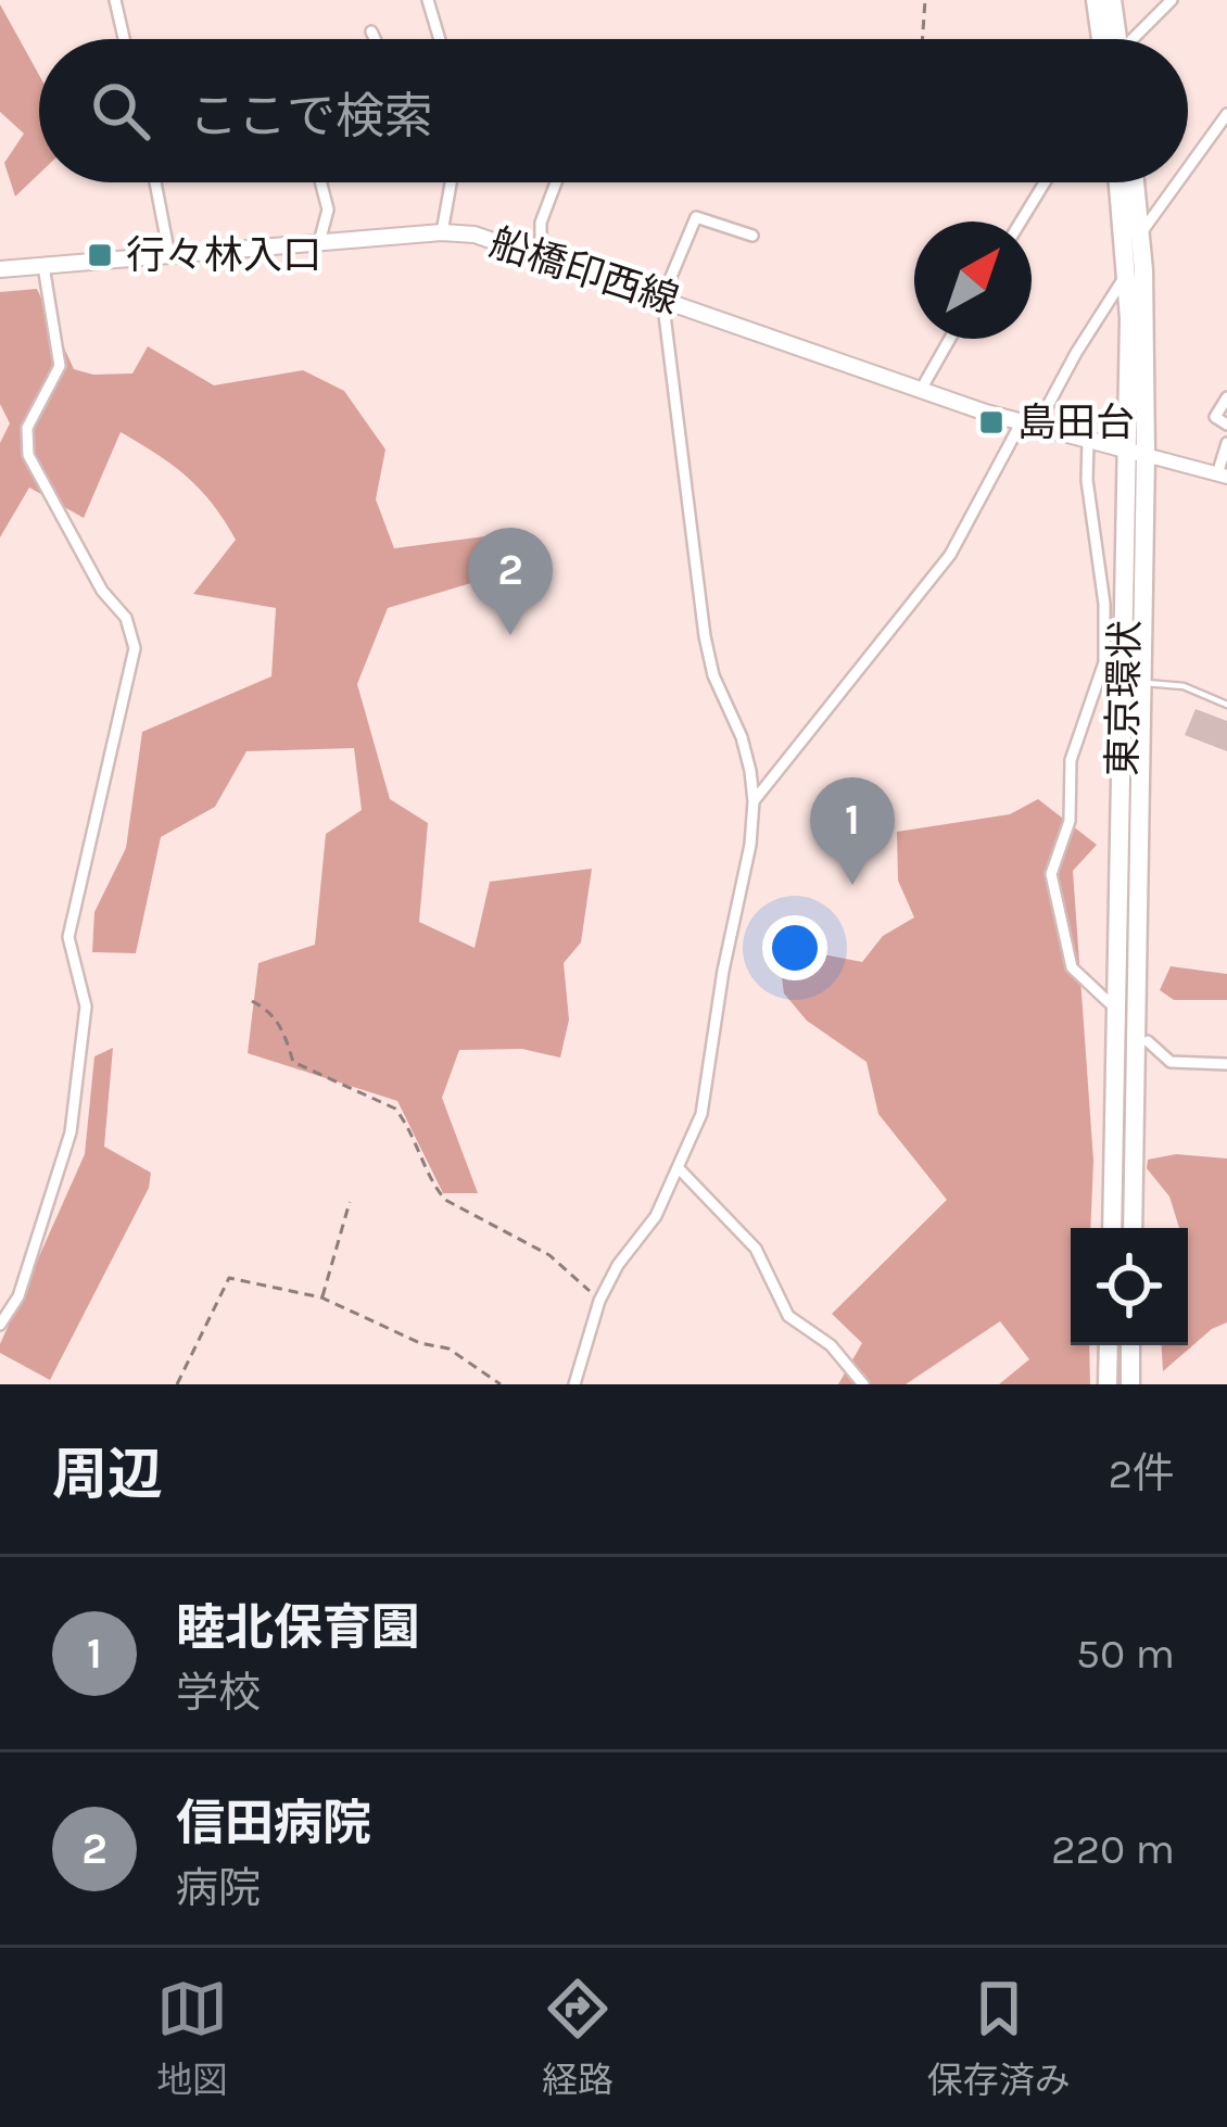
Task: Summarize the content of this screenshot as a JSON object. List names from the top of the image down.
{
  "streets": {
    "highway": ["東京環状"],
    "main road": ["船橋印西線"]
  },
  "crossings": [
    ["船橋印西線", "東京環状"]
  ],
  "places": {
    "transit": ["行々林入口", "島田台"]
  },
  "north": "top right",
  "page": {
    "search": "ここで検索",
    "pins": ["2", "1"],
    "heading": ["周辺", "2件"],
    "list": [
      {
        "mark": "1",
        "name": "睦北保育園",
        "note": "学校",
        "value": "50 m"
      },
      {
        "mark": "2",
        "name": "信田病院",
        "note": "病院",
        "value": "220 m"
      }
    ],
    "nav": ["地図", "経路", "保存済み"]
  }
}
